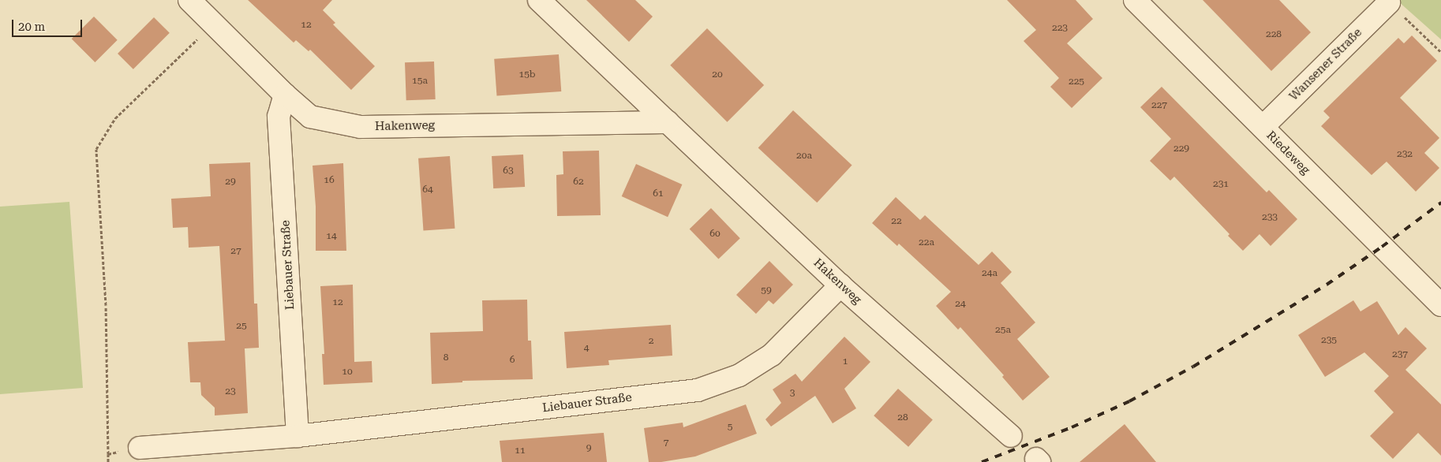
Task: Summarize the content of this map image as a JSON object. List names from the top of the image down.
{
  "streets": {
    "street": [
      "Wansener Straße",
      "Hakenweg",
      "Riedeweg",
      "Liebauer Straße"
    ]
  },
  "crossings": [
    ["Wansener Straße", "Riedeweg"],
    ["Hakenweg", "Liebauer Straße"]
  ],
  "house_numbers": [
    "12",
    "223",
    "228",
    "15b",
    "20",
    "15a",
    "225",
    "227",
    "229",
    "232",
    "20a",
    "63",
    "16",
    "29",
    "62",
    "231",
    "64",
    "61",
    "233",
    "22",
    "60",
    "14",
    "22a",
    "27",
    "24a",
    "59",
    "12",
    "24",
    "25",
    "25a",
    "235",
    "2",
    "4",
    "237",
    "8",
    "6",
    "1",
    "10",
    "23",
    "3",
    "28",
    "5",
    "7",
    "9",
    "11"
  ],
  "scale_bar": "20 m"
}
